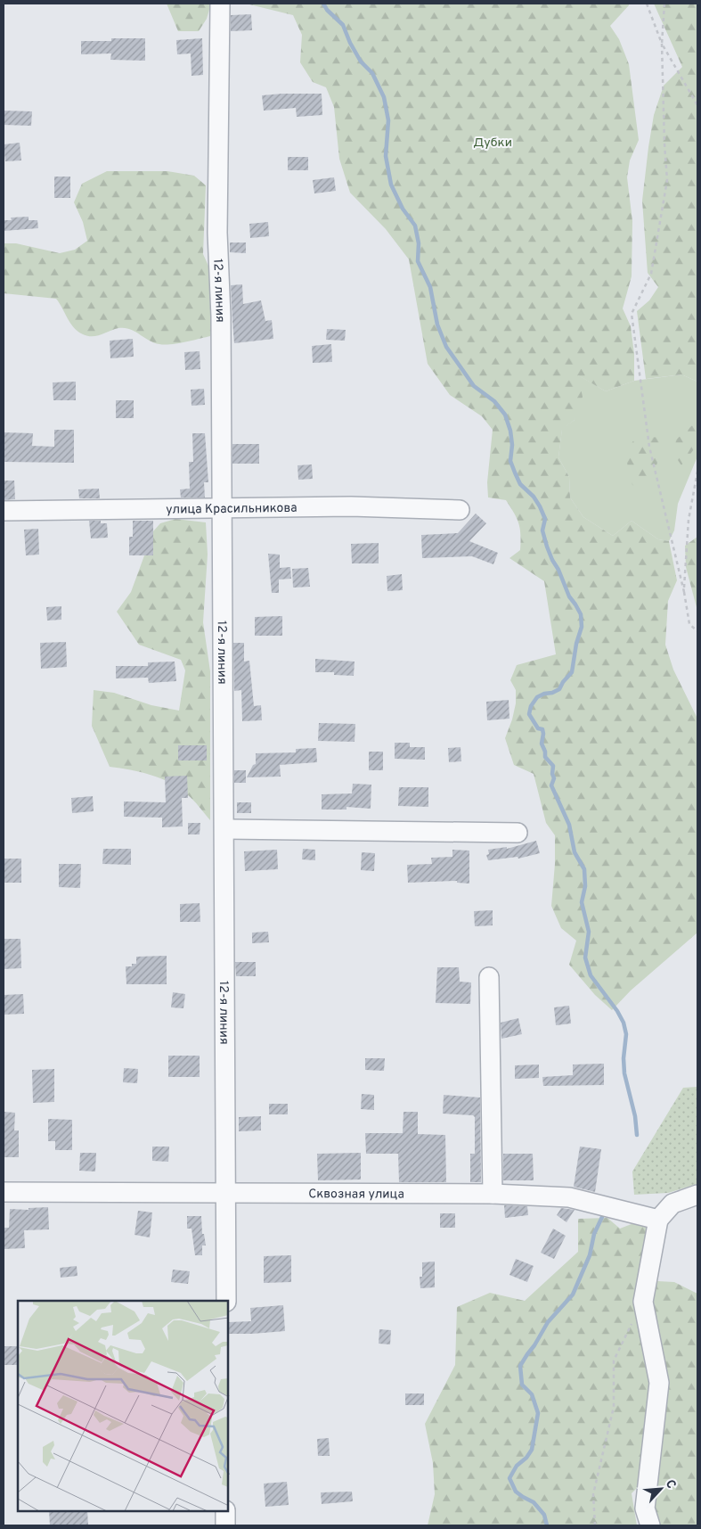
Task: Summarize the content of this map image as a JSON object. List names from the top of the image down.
{
  "streets": {
    "street": ["12-я линия", "улица Красильникова", "Сквозная улица"]
  },
  "crossings": [
    ["12-я линия", "улица Красильникова"],
    ["12-я линия", "Сквозная улица"]
  ],
  "parks": ["Дубки"],
  "north": "top right"
}
